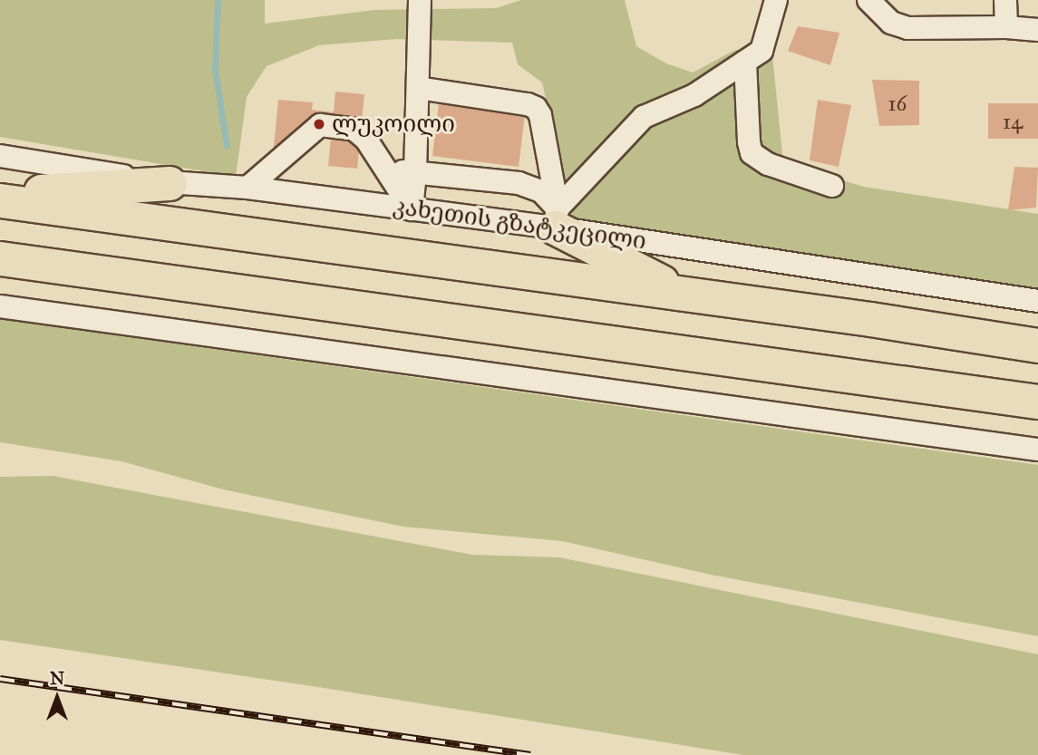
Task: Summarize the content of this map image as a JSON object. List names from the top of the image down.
{
  "streets": {
    "highway": ["კახეთის გზატკეცილი"]
  },
  "places": ["ლუკოილი"],
  "house_numbers": ["16", "14"],
  "north": "top"
}
